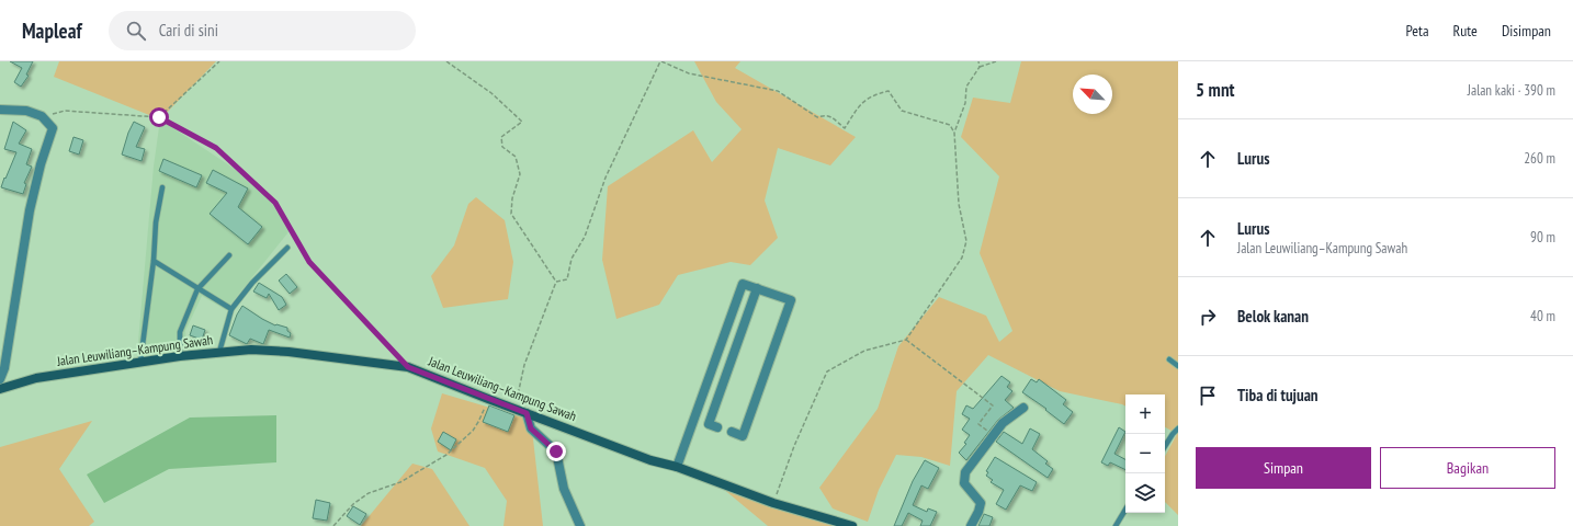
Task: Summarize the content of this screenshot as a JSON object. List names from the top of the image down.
{
  "streets": {
    "main road": ["Jalan Leuwiliang–Kampung Sawah"]
  },
  "north": "top left",
  "page": {
    "header": "Mapleaf",
    "search": "Cari di sini",
    "nav": ["Peta", "Rute", "Disimpan"],
    "heading": ["5 mnt", "Jalan kaki · 390 m"],
    "list": [
      ["Lurus", "260 m"],
      ["Lurus", "Jalan Leuwiliang–Kampung Sawah", "90 m"],
      ["Belok kanan", "40 m"],
      "Tiba di tujuan"
    ],
    "map_buttons": ["+", "−"],
    "buttons": ["Simpan", "Bagikan"]
  }
}
